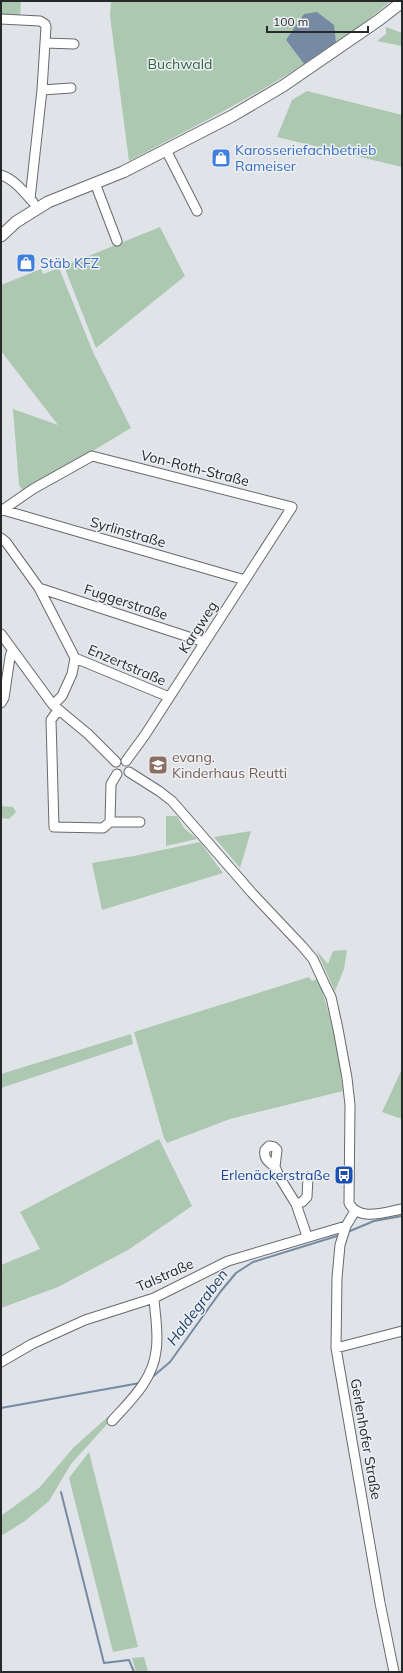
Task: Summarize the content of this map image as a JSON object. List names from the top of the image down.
{
  "streets": {
    "street": [
      "Von-Roth-Straße",
      "Syrlinstraße",
      "Fuggerstraße",
      "Kargweg",
      "Enzertstraße",
      "Talstraße",
      "Gerlenhofer Straße"
    ]
  },
  "crossings": [
    ["Von-Roth-Straße", "Syrlinstraße"],
    ["Von-Roth-Straße", "Kargweg"],
    ["Syrlinstraße", "Kargweg"],
    ["Fuggerstraße", "Kargweg"],
    ["Kargweg", "Enzertstraße"],
    ["Talstraße", "Gerlenhofer Straße"]
  ],
  "water": ["Haldegraben"],
  "parks": ["Buchwald"],
  "places": {
    "shop": ["Karosseriefachbetrieb Rameiser", "Stäb KFZ"],
    "school or university": ["evang. Kinderhaus Reutti"],
    "bus stop": ["Erlenäckerstraße"]
  },
  "scale_bar": "100 m"
}
